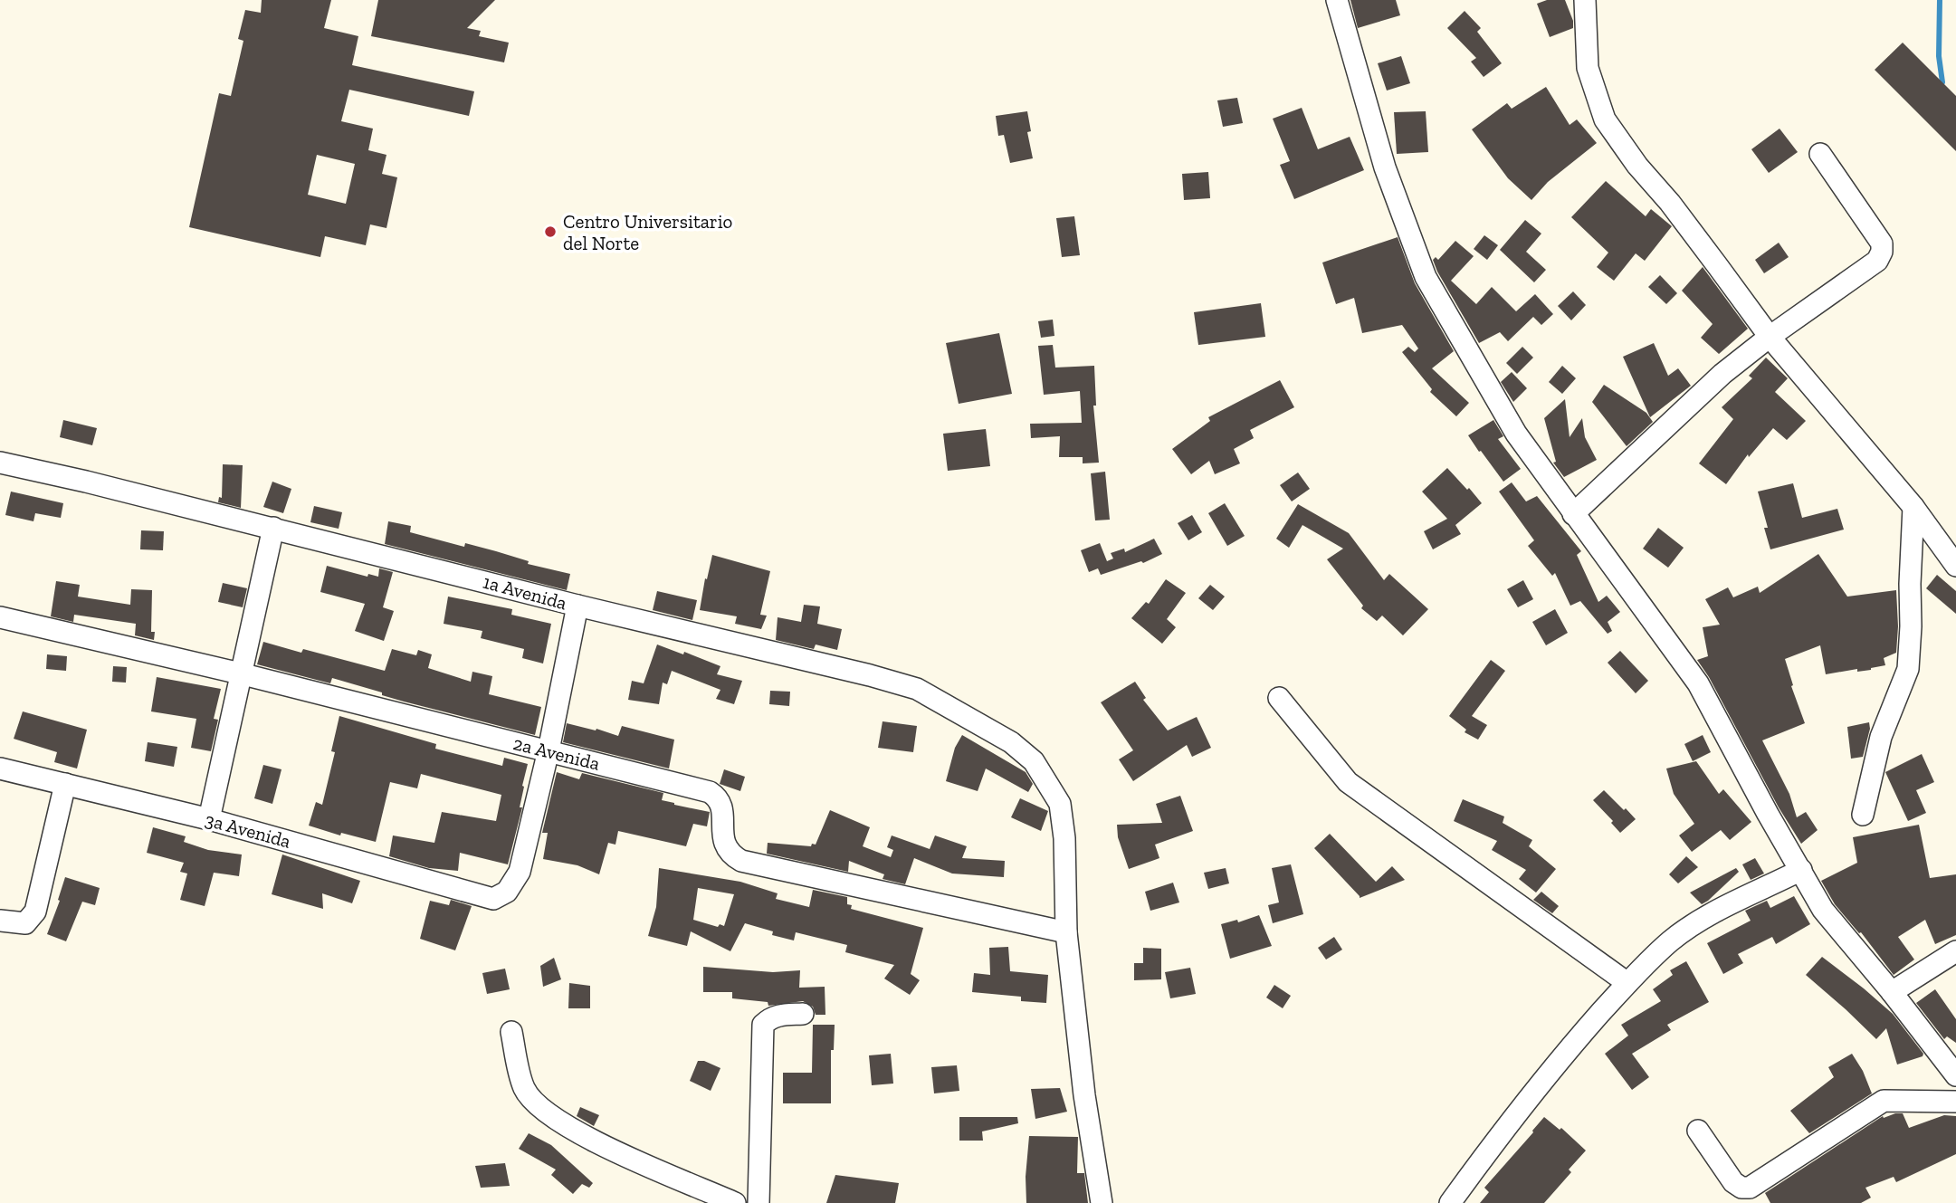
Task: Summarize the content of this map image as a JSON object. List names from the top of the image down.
{
  "streets": {
    "street": ["1a Avenida", "2a Avenida", "3a Avenida"]
  },
  "crossings": [
    ["1a Avenida", "2a Avenida"],
    ["2a Avenida", "3a Avenida"]
  ],
  "places": ["Centro Universitario del Norte"]
}
